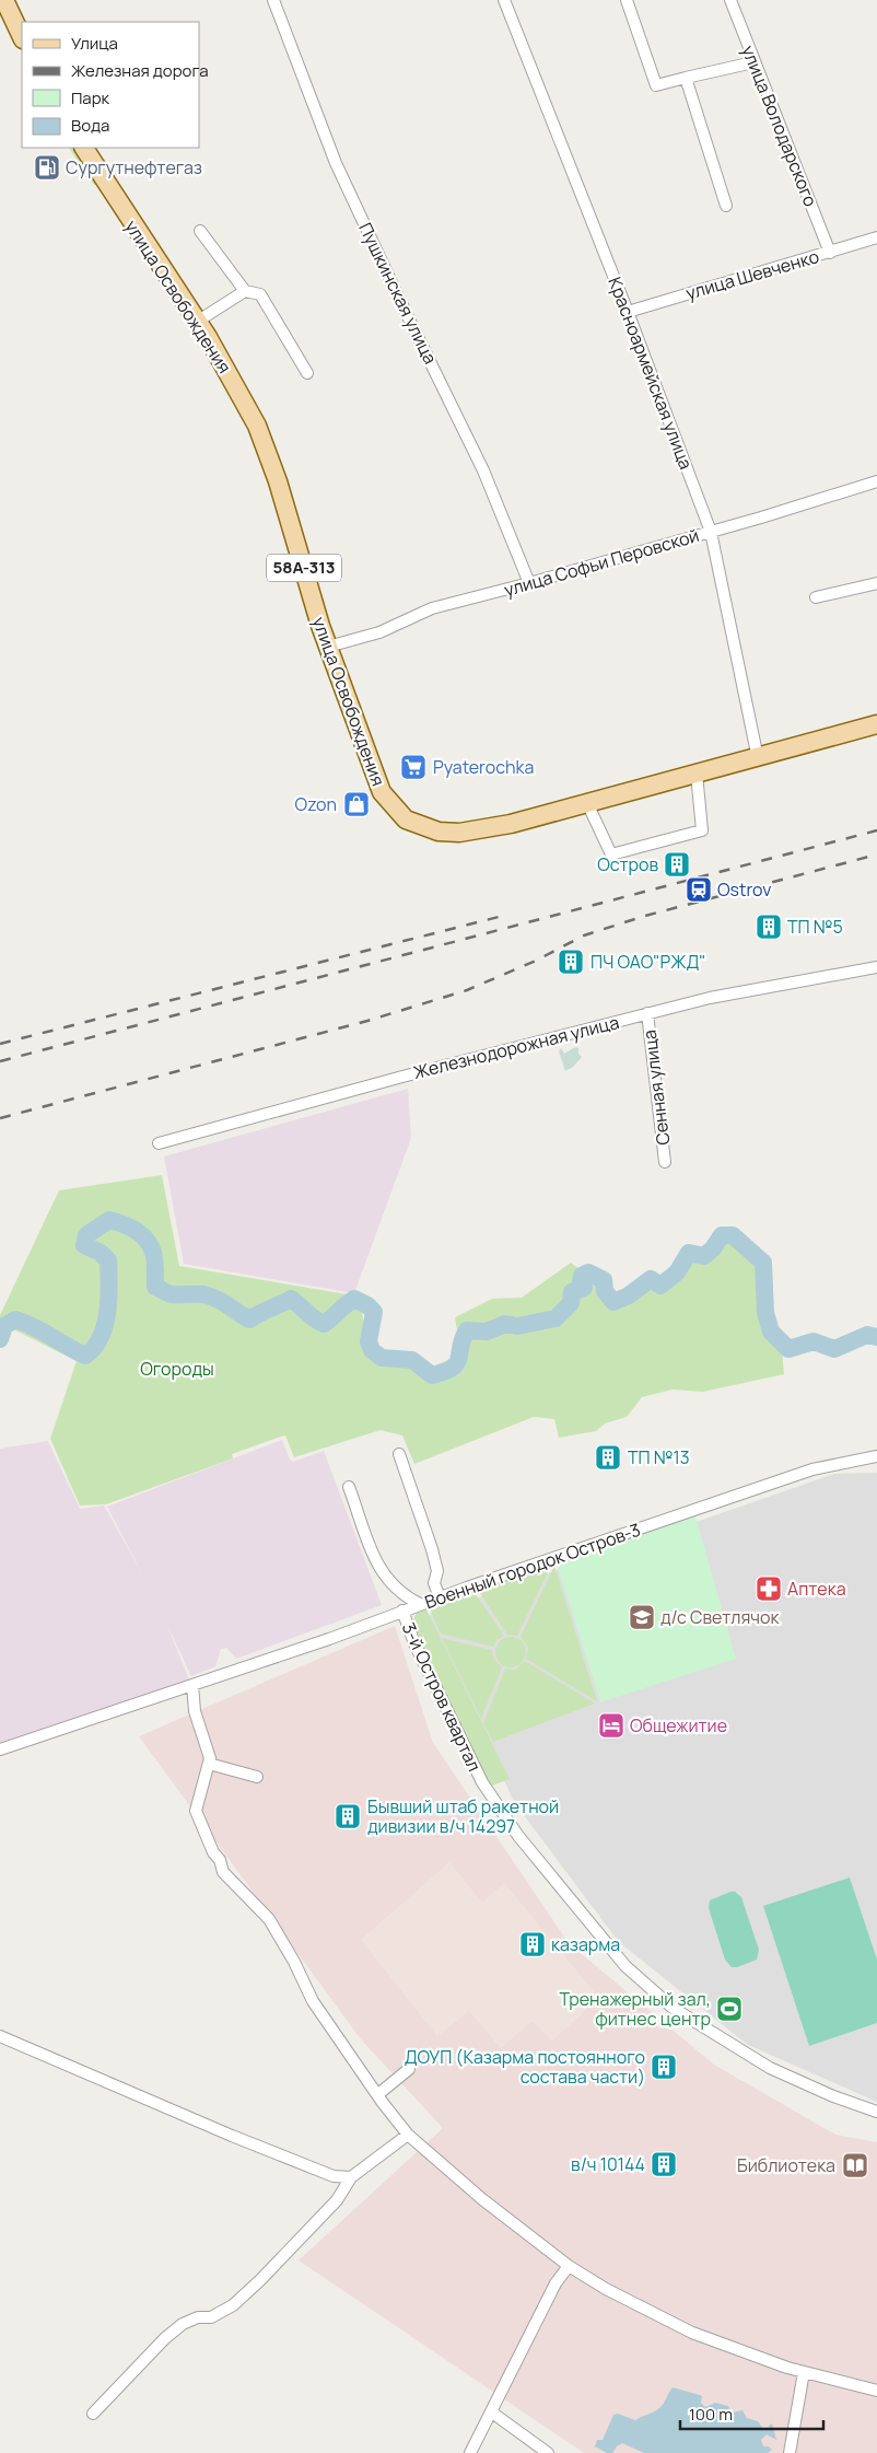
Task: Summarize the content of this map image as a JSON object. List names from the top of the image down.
{
  "streets": {
    "main road": ["улица Освобождения", "58А-313"],
    "street": [
      "улица Володарского",
      "улица Шевченко",
      "Пушкинская улица",
      "Красноармейская улица",
      "улица Софьи Перовской",
      "Железнодорожная улица",
      "Сенная улица",
      "Военный городок Остров-3",
      "3-й Остров квартал"
    ]
  },
  "crossings": [
    ["улица Володарского", "улица Шевченко"],
    ["улица Шевченко", "Красноармейская улица"],
    ["Пушкинская улица", "улица Софьи Перовской"],
    ["улица Освобождения", "Красноармейская улица"],
    ["улица Освобождения", "улица Софьи Перовской"],
    ["Красноармейская улица", "улица Софьи Перовской"],
    ["Железнодорожная улица", "Сенная улица"],
    ["Военный городок Остров-3", "3-й Остров квартал"]
  ],
  "parks": ["Огороды"],
  "places": {
    "fuel station": ["Сургутнефтегаз"],
    "supermarket": ["Pyaterochka"],
    "shop": ["Ozon"],
    "building": [
      "Остров",
      "ТП №5",
      "ПЧ ОАО\"РЖД\"",
      "ТП №13",
      "Бывший штаб ракетной дивизии в/ч 14297",
      "казарма",
      "ДОУП (Казарма постоянного состава части)",
      "в/ч 10144"
    ],
    "station": ["Ostrov"],
    "pharmacy": ["Аптека"],
    "school or university": ["д/с Светлячок"],
    "hotel": ["Общежитие"],
    "sports": ["Тренажерный зал, фитнес центр"],
    "library": ["Библиотека"]
  },
  "legend": [
    "Улица",
    "Железная дорога",
    "Парк",
    "Вода"
  ],
  "scale_bar": "100 m"
}
